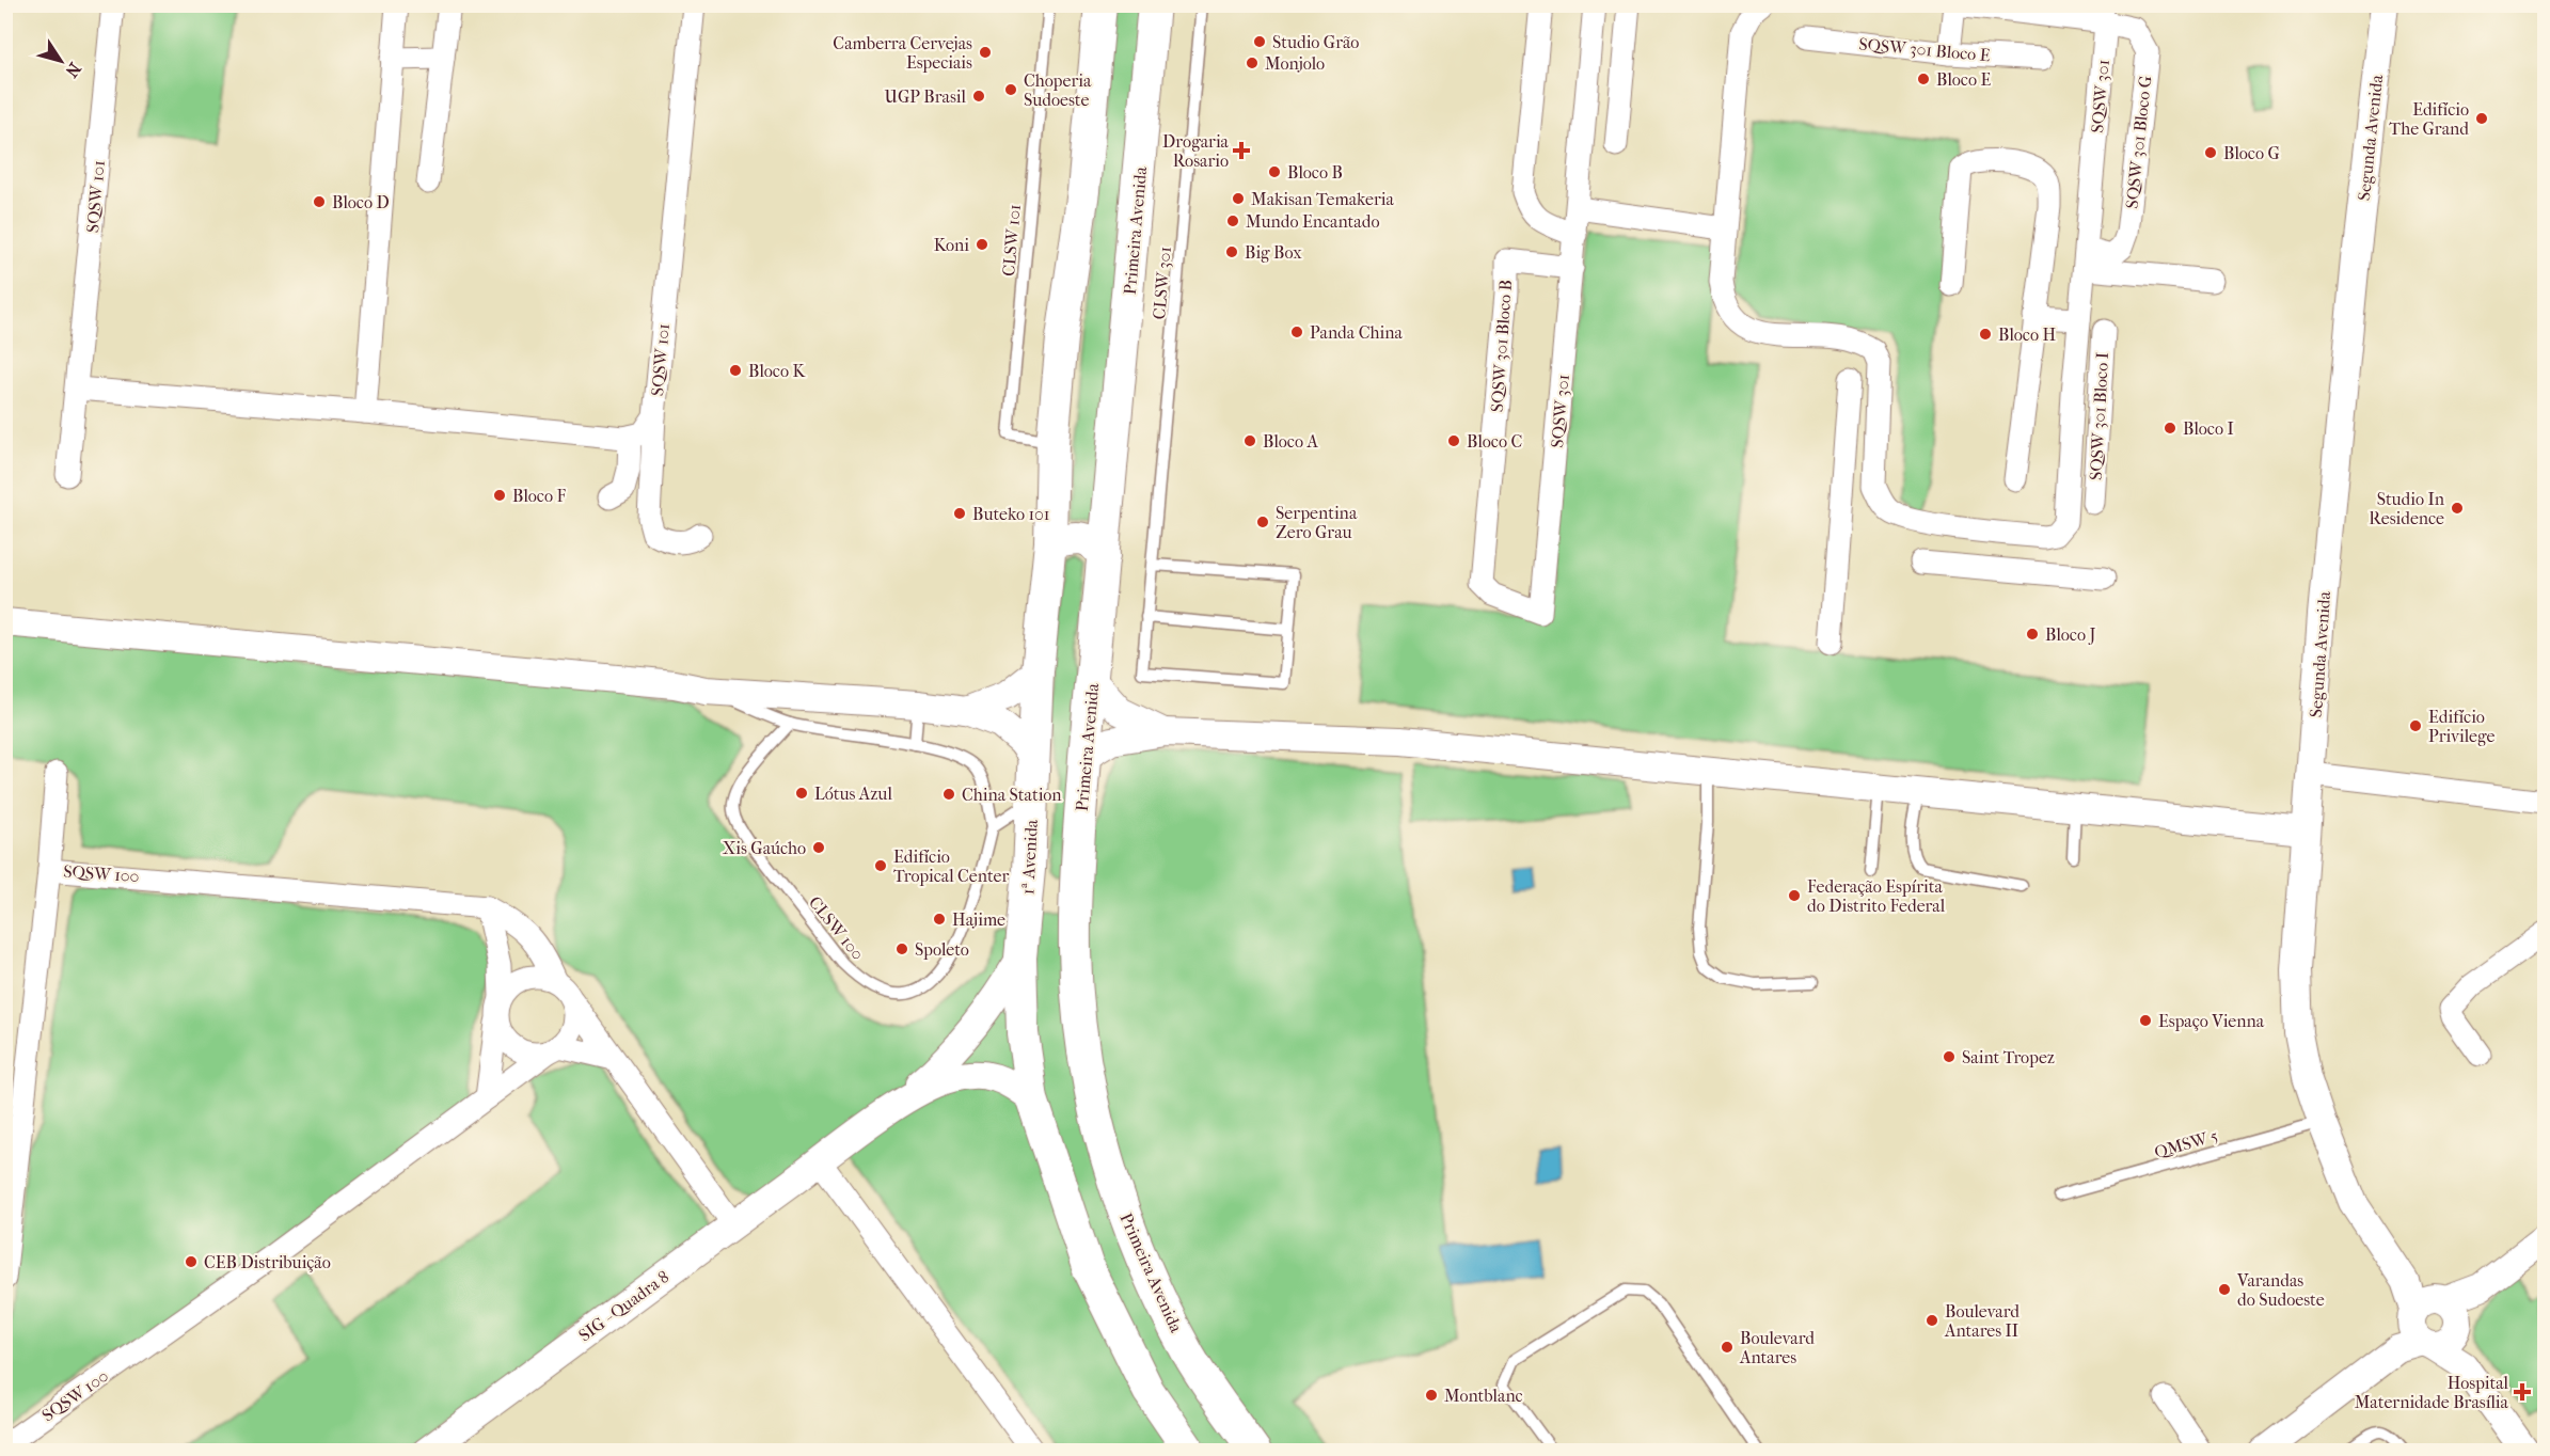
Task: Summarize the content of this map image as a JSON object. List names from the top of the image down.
{
  "streets": {
    "main road": ["Primeira Avenida", "1ª Avenida"],
    "street": [
      "SQSW 301 Bloco E",
      "SQSW 301",
      "Segunda Avenida",
      "SQSW 301 Bloco G",
      "SQSW 101",
      "SQSW 301 Bloco B",
      "SQSW 301 Bloco I",
      "SQSW 100",
      "SIG - Quadra 8"
    ],
    "lane": [
      "CLSW 101",
      "CLSW 301",
      "CLSW 100",
      "QMSW 5"
    ]
  },
  "crossings": [
    ["SQSW 301", "SQSW 301 Bloco G"],
    ["SQSW 301", "SQSW 301 Bloco B"],
    ["Segunda Avenida", "QMSW 5"],
    ["1ª Avenida", "SIG - Quadra 8"]
  ],
  "places": {
    "other": [
      "Studio Grão",
      "Camberra Cervejas Especiais",
      "Monjolo",
      "Bloco E",
      "Choperia Sudoeste",
      "UGP Brasil",
      "Edifício The Grand",
      "Bloco G",
      "Bloco B",
      "Makisan Temakeria",
      "Bloco D",
      "Mundo Encantado",
      "Koni",
      "Big Box",
      "Panda China",
      "Bloco H",
      "Bloco K",
      "Bloco I",
      "Bloco A",
      "Bloco C",
      "Bloco F",
      "Studio In Residence",
      "Buteko 101",
      "Serpentina Zero Grau",
      "Bloco J",
      "Edifício Privilege",
      "Lótus Azul",
      "China Station",
      "Xis Gaúcho",
      "Edifício Tropical Center",
      "Federação Espírita do Distrito Federal",
      "Hajime",
      "Spoleto",
      "Espaço Vienna",
      "Saint Tropez",
      "CEB Distribuição",
      "Varandas do Sudoeste",
      "Boulevard Antares II",
      "Boulevard Antares",
      "Montblanc"
    ],
    "health": ["Drogaria Rosario", "Hospital Maternidade Brasília"]
  },
  "north": "bottom right"
}
